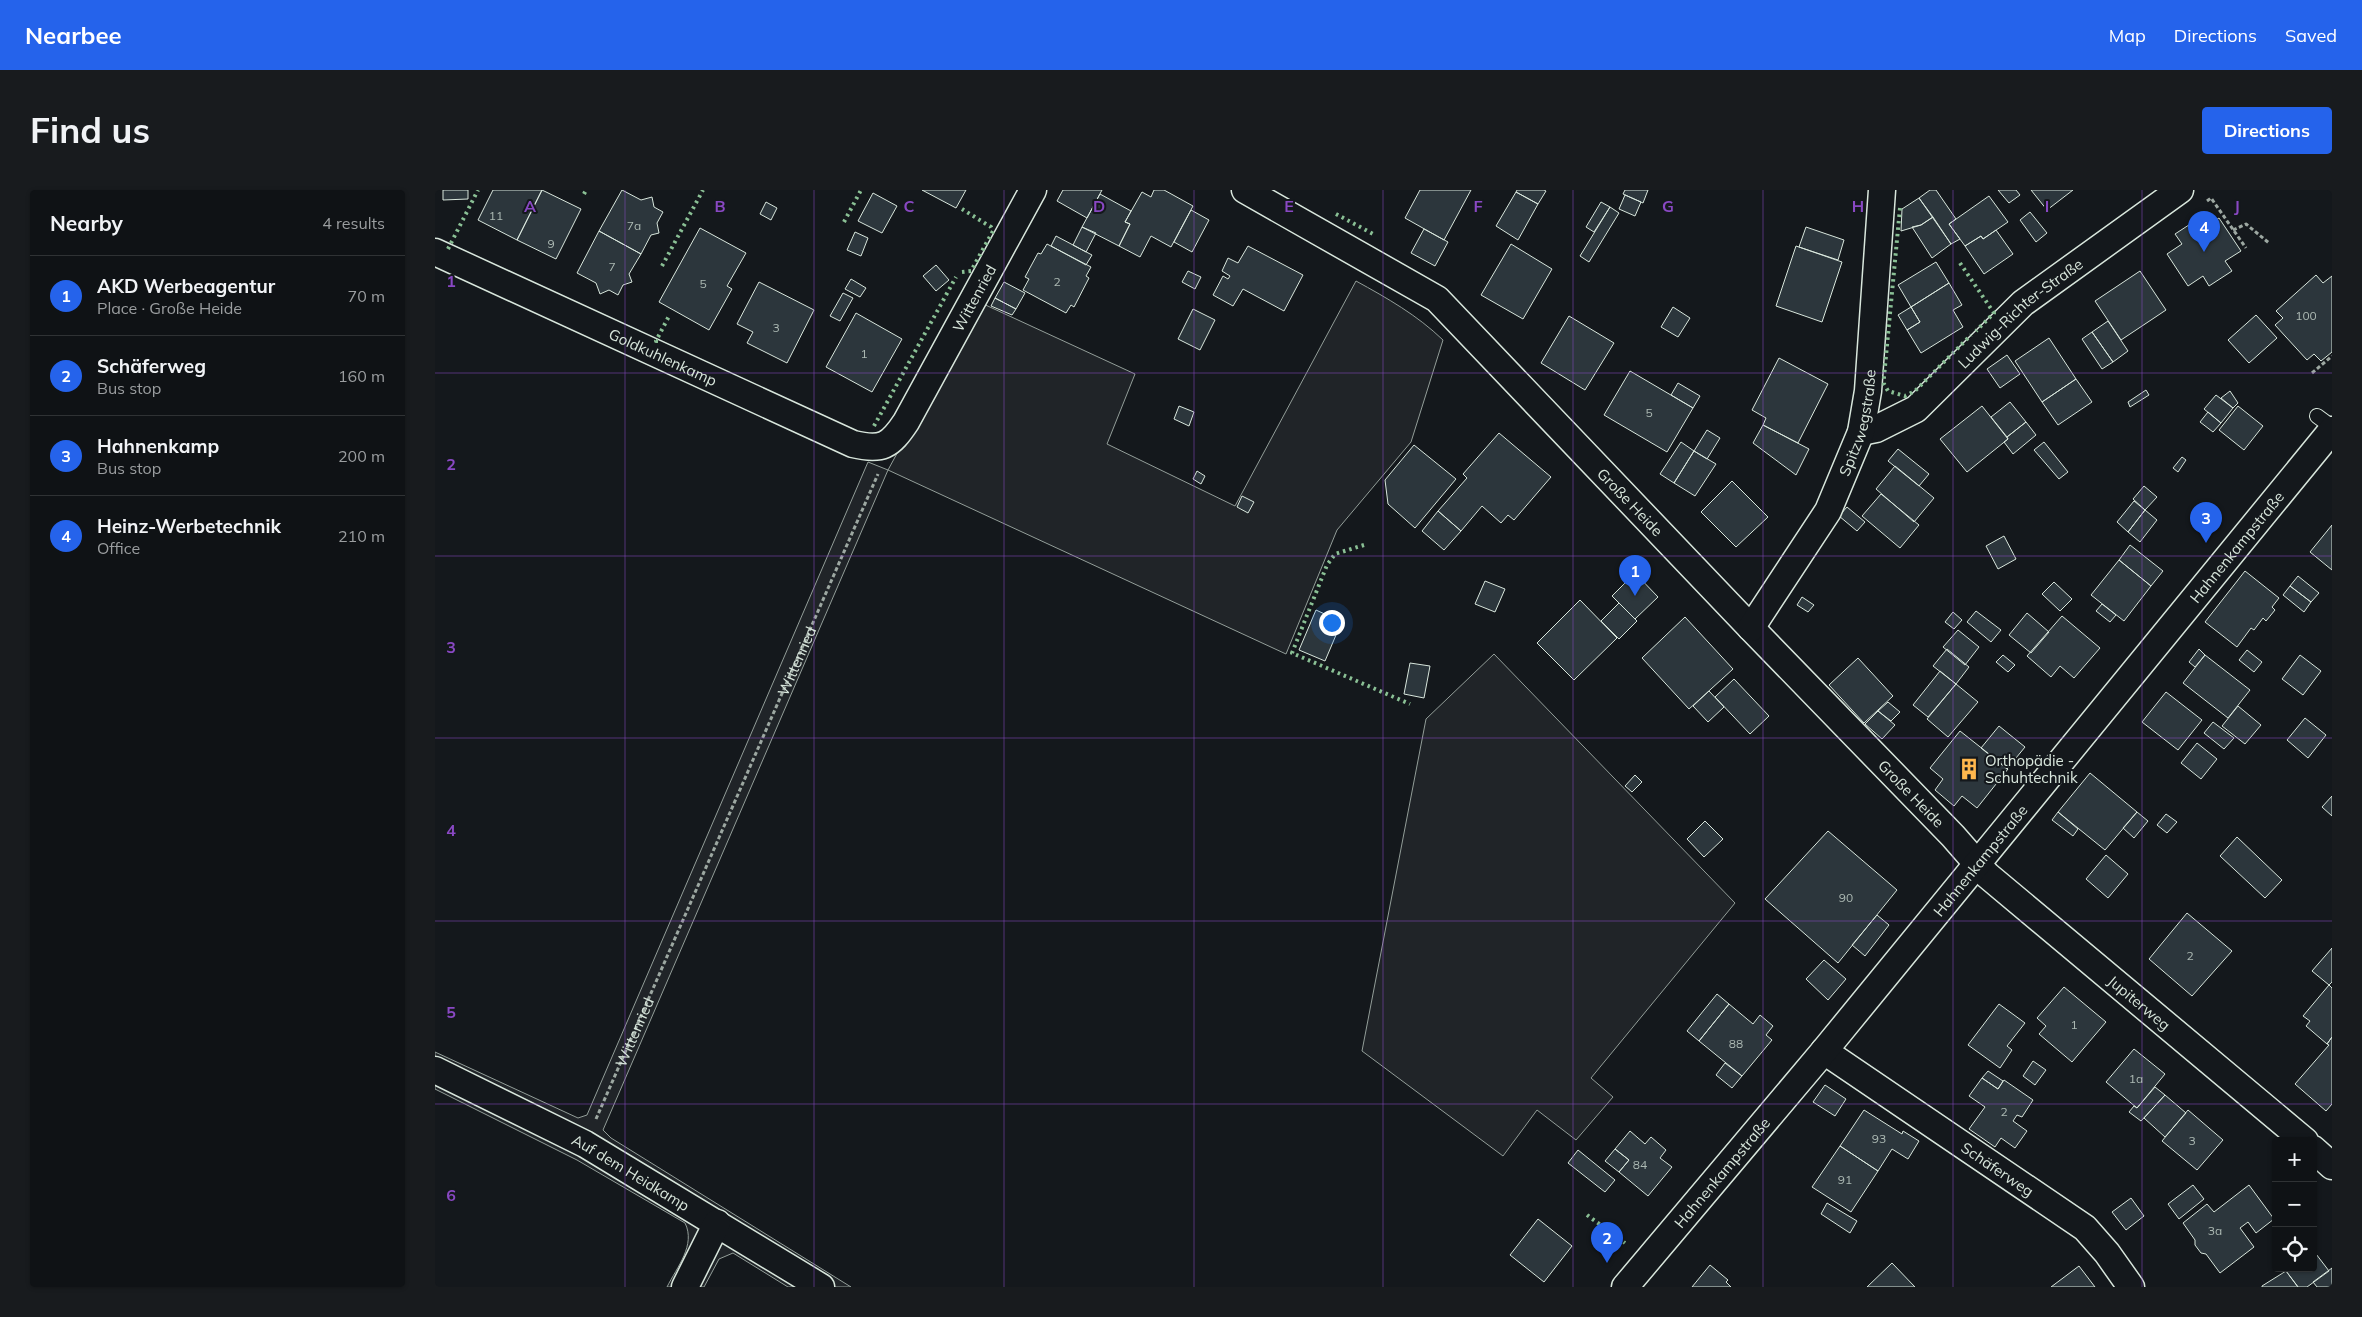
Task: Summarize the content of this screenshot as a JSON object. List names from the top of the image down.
{
  "streets": {
    "street": [
      "Wittenried",
      "Ludwig-Richter-Straße",
      "Goldkuhlenkamp",
      "Spitzwegstraße",
      "Große Heide",
      "Hahnenkampstraße",
      "Jupiterweg",
      "Schäferweg",
      "Auf dem Heidkamp"
    ]
  },
  "crossings": [
    ["Wittenried", "Goldkuhlenkamp"],
    ["Wittenried", "Auf dem Heidkamp"],
    ["Ludwig-Richter-Straße", "Spitzwegstraße"],
    ["Spitzwegstraße", "Große Heide"],
    ["Große Heide", "Hahnenkampstraße"],
    ["Große Heide", "Jupiterweg"],
    ["Hahnenkampstraße", "Jupiterweg"],
    ["Hahnenkampstraße", "Schäferweg"]
  ],
  "places": {
    "building": ["Orthopädie - Schuhtechnik"]
  },
  "house_numbers": [
    "11",
    "7a",
    "9",
    "7",
    "2",
    "5",
    "100",
    "3",
    "1",
    "5",
    "90",
    "2",
    "1",
    "88",
    "1a",
    "2",
    "93",
    "3",
    "84",
    "91",
    "3a"
  ],
  "page": {
    "header": "Nearbee",
    "nav": ["Map", "Directions", "Saved"],
    "buttons": "Directions",
    "title": "Find us",
    "heading": ["Nearby", "4 results"],
    "pins": [
      "4",
      "3",
      "1",
      "2"
    ],
    "list": [
      {
        "mark": "1",
        "name": "AKD Werbeagentur",
        "note": "Place · Große Heide",
        "value": "70 m"
      },
      {
        "mark": "2",
        "name": "Schäferweg",
        "note": "Bus stop",
        "value": "160 m"
      },
      {
        "mark": "3",
        "name": "Hahnenkamp",
        "note": "Bus stop",
        "value": "200 m"
      },
      {
        "mark": "4",
        "name": "Heinz-Werbetechnik",
        "note": "Office",
        "value": "210 m"
      }
    ],
    "map_buttons": ["+", "−"]
  },
  "grid": {
    "columns": [
      "A",
      "B",
      "C",
      "D",
      "E",
      "F",
      "G",
      "H",
      "I",
      "J"
    ],
    "rows": [
      "1",
      "2",
      "3",
      "4",
      "5",
      "6"
    ]
  }
}
